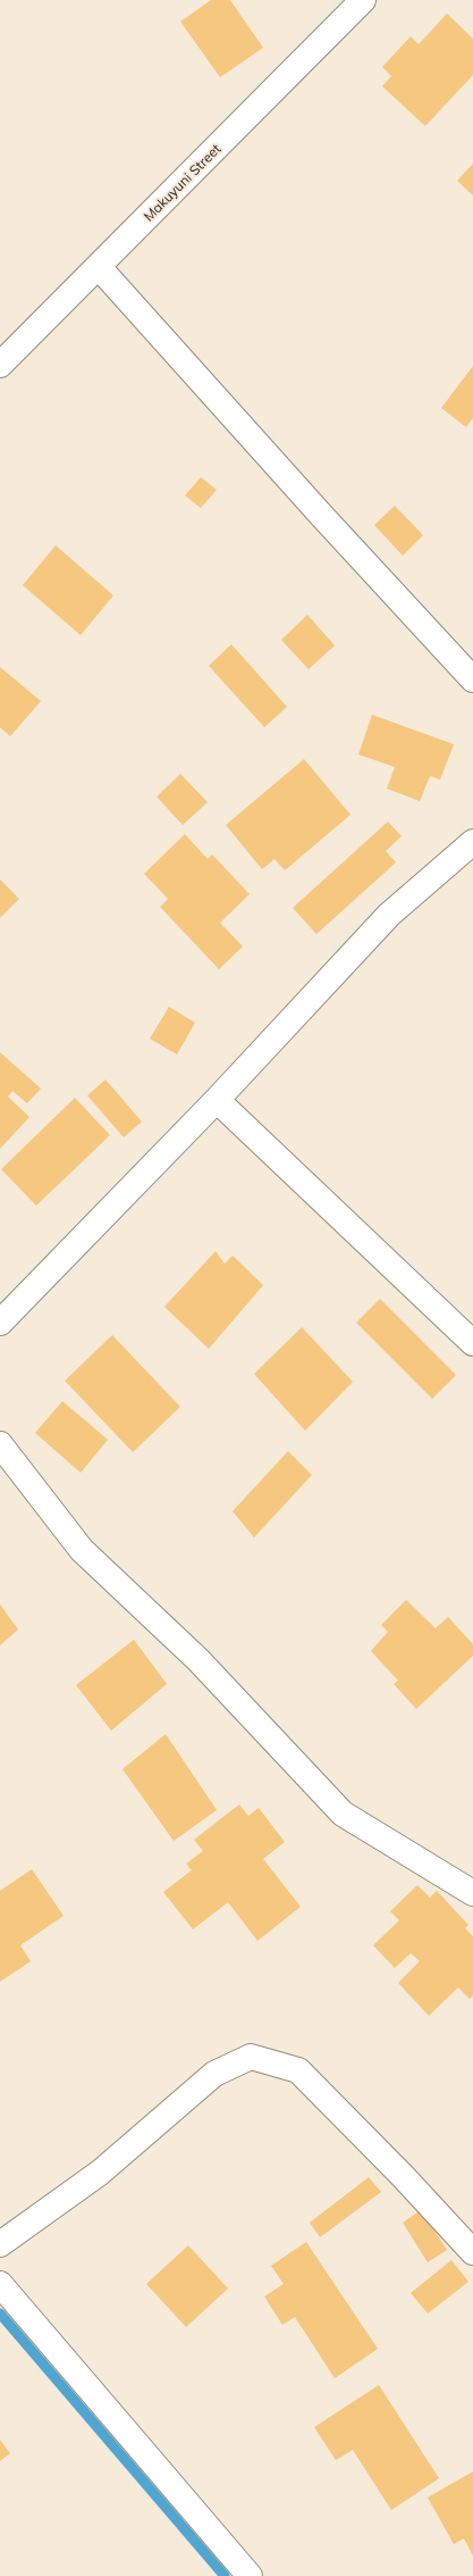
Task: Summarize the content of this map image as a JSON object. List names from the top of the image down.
{
  "streets": {
    "street": ["Makuyuni Street"]
  }
}
